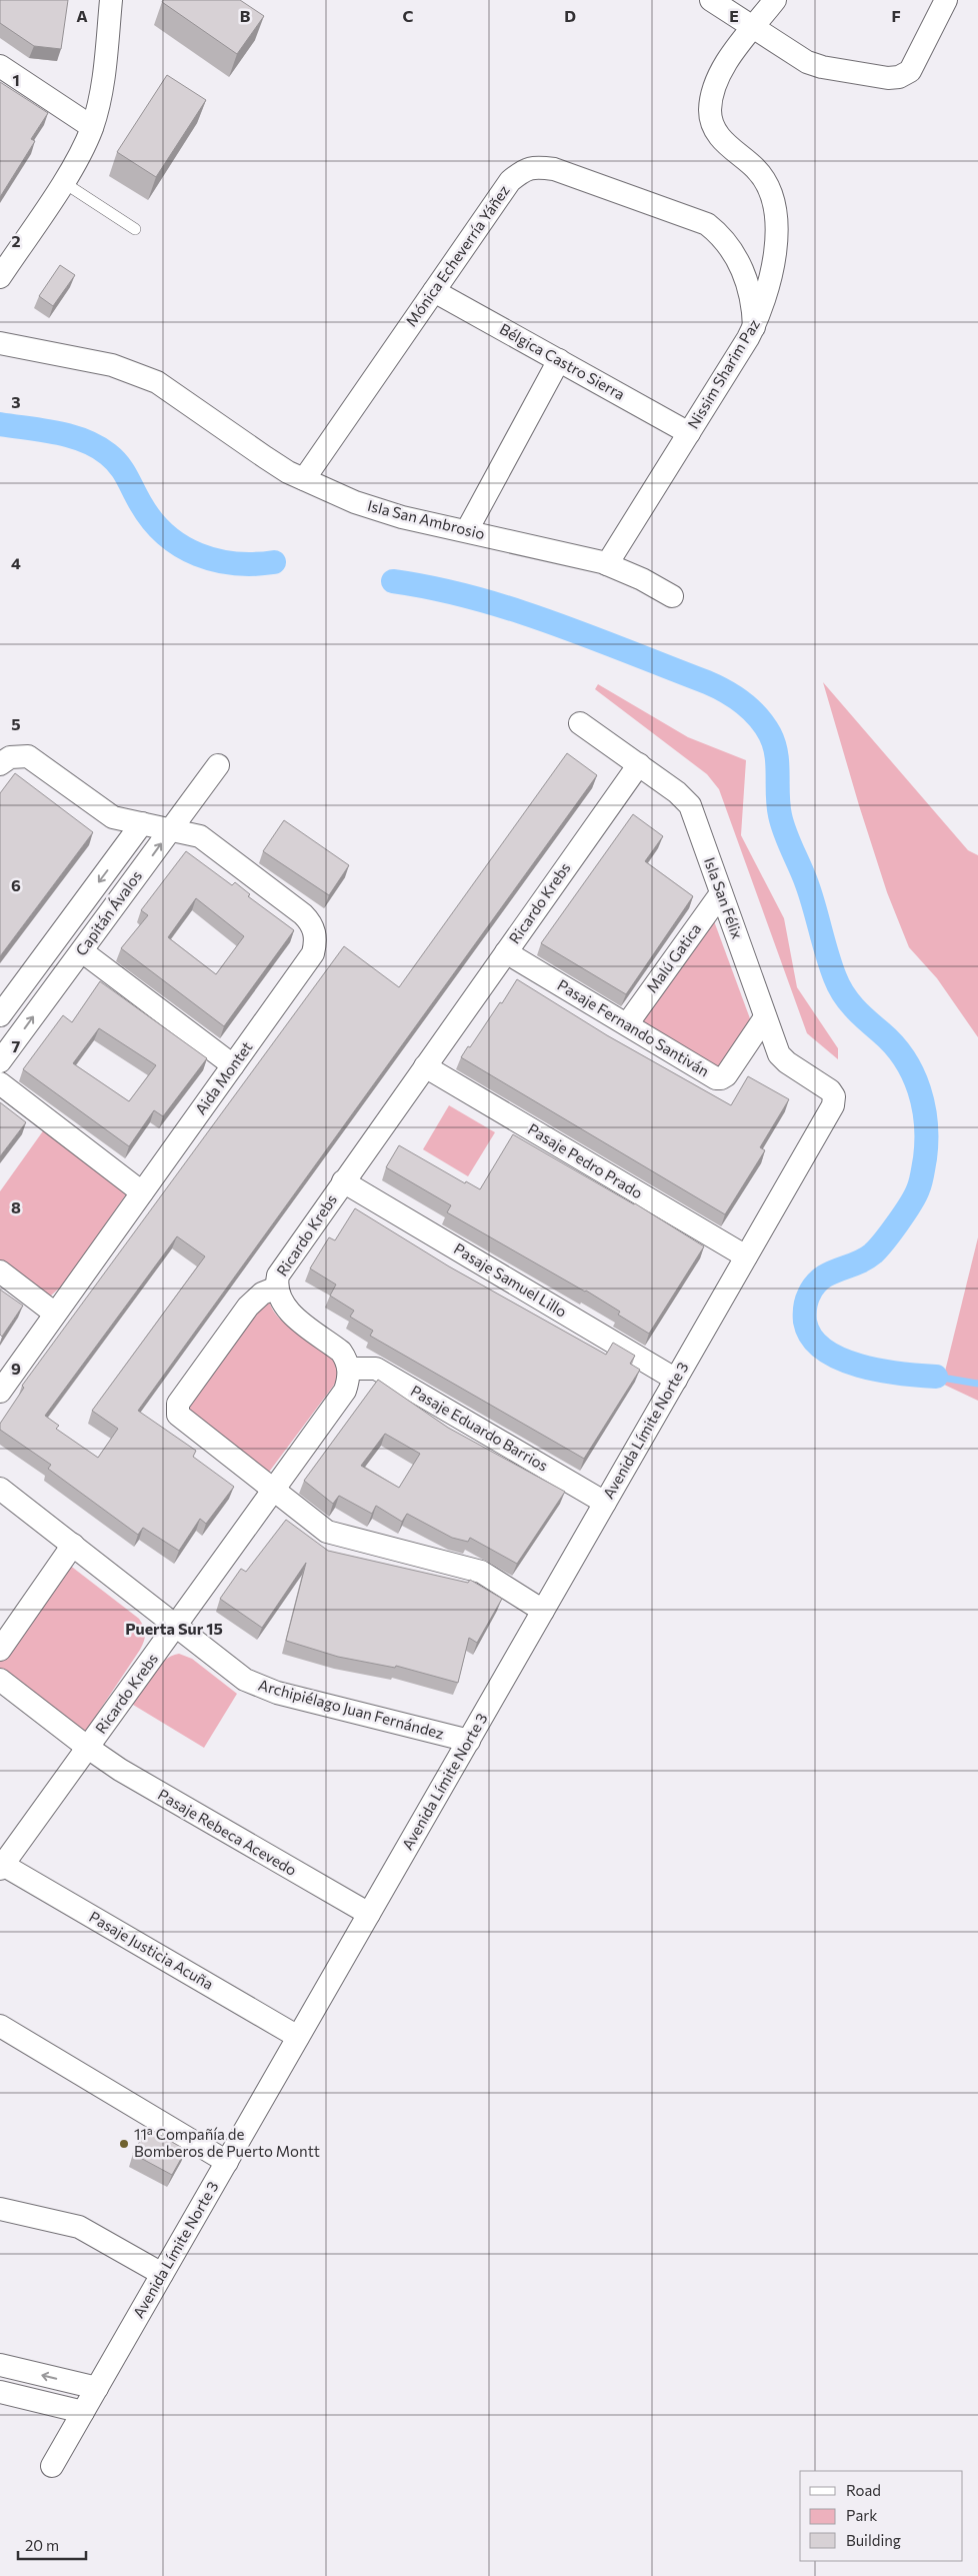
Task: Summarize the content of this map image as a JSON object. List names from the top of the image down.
{
  "streets": {
    "street": [
      "Mónica Echeverría Yáñez",
      "Bélgica Castro Sierra",
      "Nissim Sharim Paz",
      "Isla San Ambrosio",
      "Isla San Félix",
      "Ricardo Krebs",
      "Capitán Ávalos",
      "Malú Gatica",
      "Pasaje Fernando Santiván",
      "Aida Montet",
      "Pasaje Pedro Prado",
      "Pasaje Samuel Lillo",
      "Pasaje Eduardo Barrios",
      "Avenida Límite Norte 3",
      "Archipiélago Juan Fernández",
      "Pasaje Rebeca Acevedo",
      "Pasaje Justicia Acuña"
    ]
  },
  "crossings": [
    ["Mónica Echeverría Yáñez", "Bélgica Castro Sierra"],
    ["Mónica Echeverría Yáñez", "Nissim Sharim Paz"],
    ["Mónica Echeverría Yáñez", "Isla San Ambrosio"],
    ["Bélgica Castro Sierra", "Nissim Sharim Paz"],
    ["Nissim Sharim Paz", "Isla San Ambrosio"],
    ["Isla San Félix", "Ricardo Krebs"],
    ["Isla San Félix", "Malú Gatica"],
    ["Isla San Félix", "Pasaje Fernando Santiván"],
    ["Isla San Félix", "Avenida Límite Norte 3"],
    ["Ricardo Krebs", "Pasaje Fernando Santiván"],
    ["Ricardo Krebs", "Pasaje Pedro Prado"],
    ["Ricardo Krebs", "Pasaje Samuel Lillo"],
    ["Ricardo Krebs", "Pasaje Eduardo Barrios"],
    ["Ricardo Krebs", "Archipiélago Juan Fernández"],
    ["Ricardo Krebs", "Pasaje Rebeca Acevedo"],
    ["Ricardo Krebs", "Pasaje Justicia Acuña"],
    ["Capitán Ávalos", "Aida Montet"],
    ["Malú Gatica", "Pasaje Fernando Santiván"],
    ["Pasaje Pedro Prado", "Avenida Límite Norte 3"],
    ["Pasaje Samuel Lillo", "Avenida Límite Norte 3"],
    ["Pasaje Eduardo Barrios", "Avenida Límite Norte 3"],
    ["Avenida Límite Norte 3", "Archipiélago Juan Fernández"],
    ["Avenida Límite Norte 3", "Pasaje Rebeca Acevedo"],
    ["Avenida Límite Norte 3", "Pasaje Justicia Acuña"]
  ],
  "districts": ["Puerta Sur 15"],
  "places": ["11ª Compañía de Bomberos de Puerto Montt"],
  "legend": ["Road", "Park", "Building"],
  "scale_bar": "20 m",
  "grid": {
    "columns": [
      "A",
      "B",
      "C",
      "D",
      "E",
      "F"
    ],
    "rows": [
      "1",
      "2",
      "3",
      "4",
      "5",
      "6",
      "7",
      "8",
      "9"
    ]
  }
}
